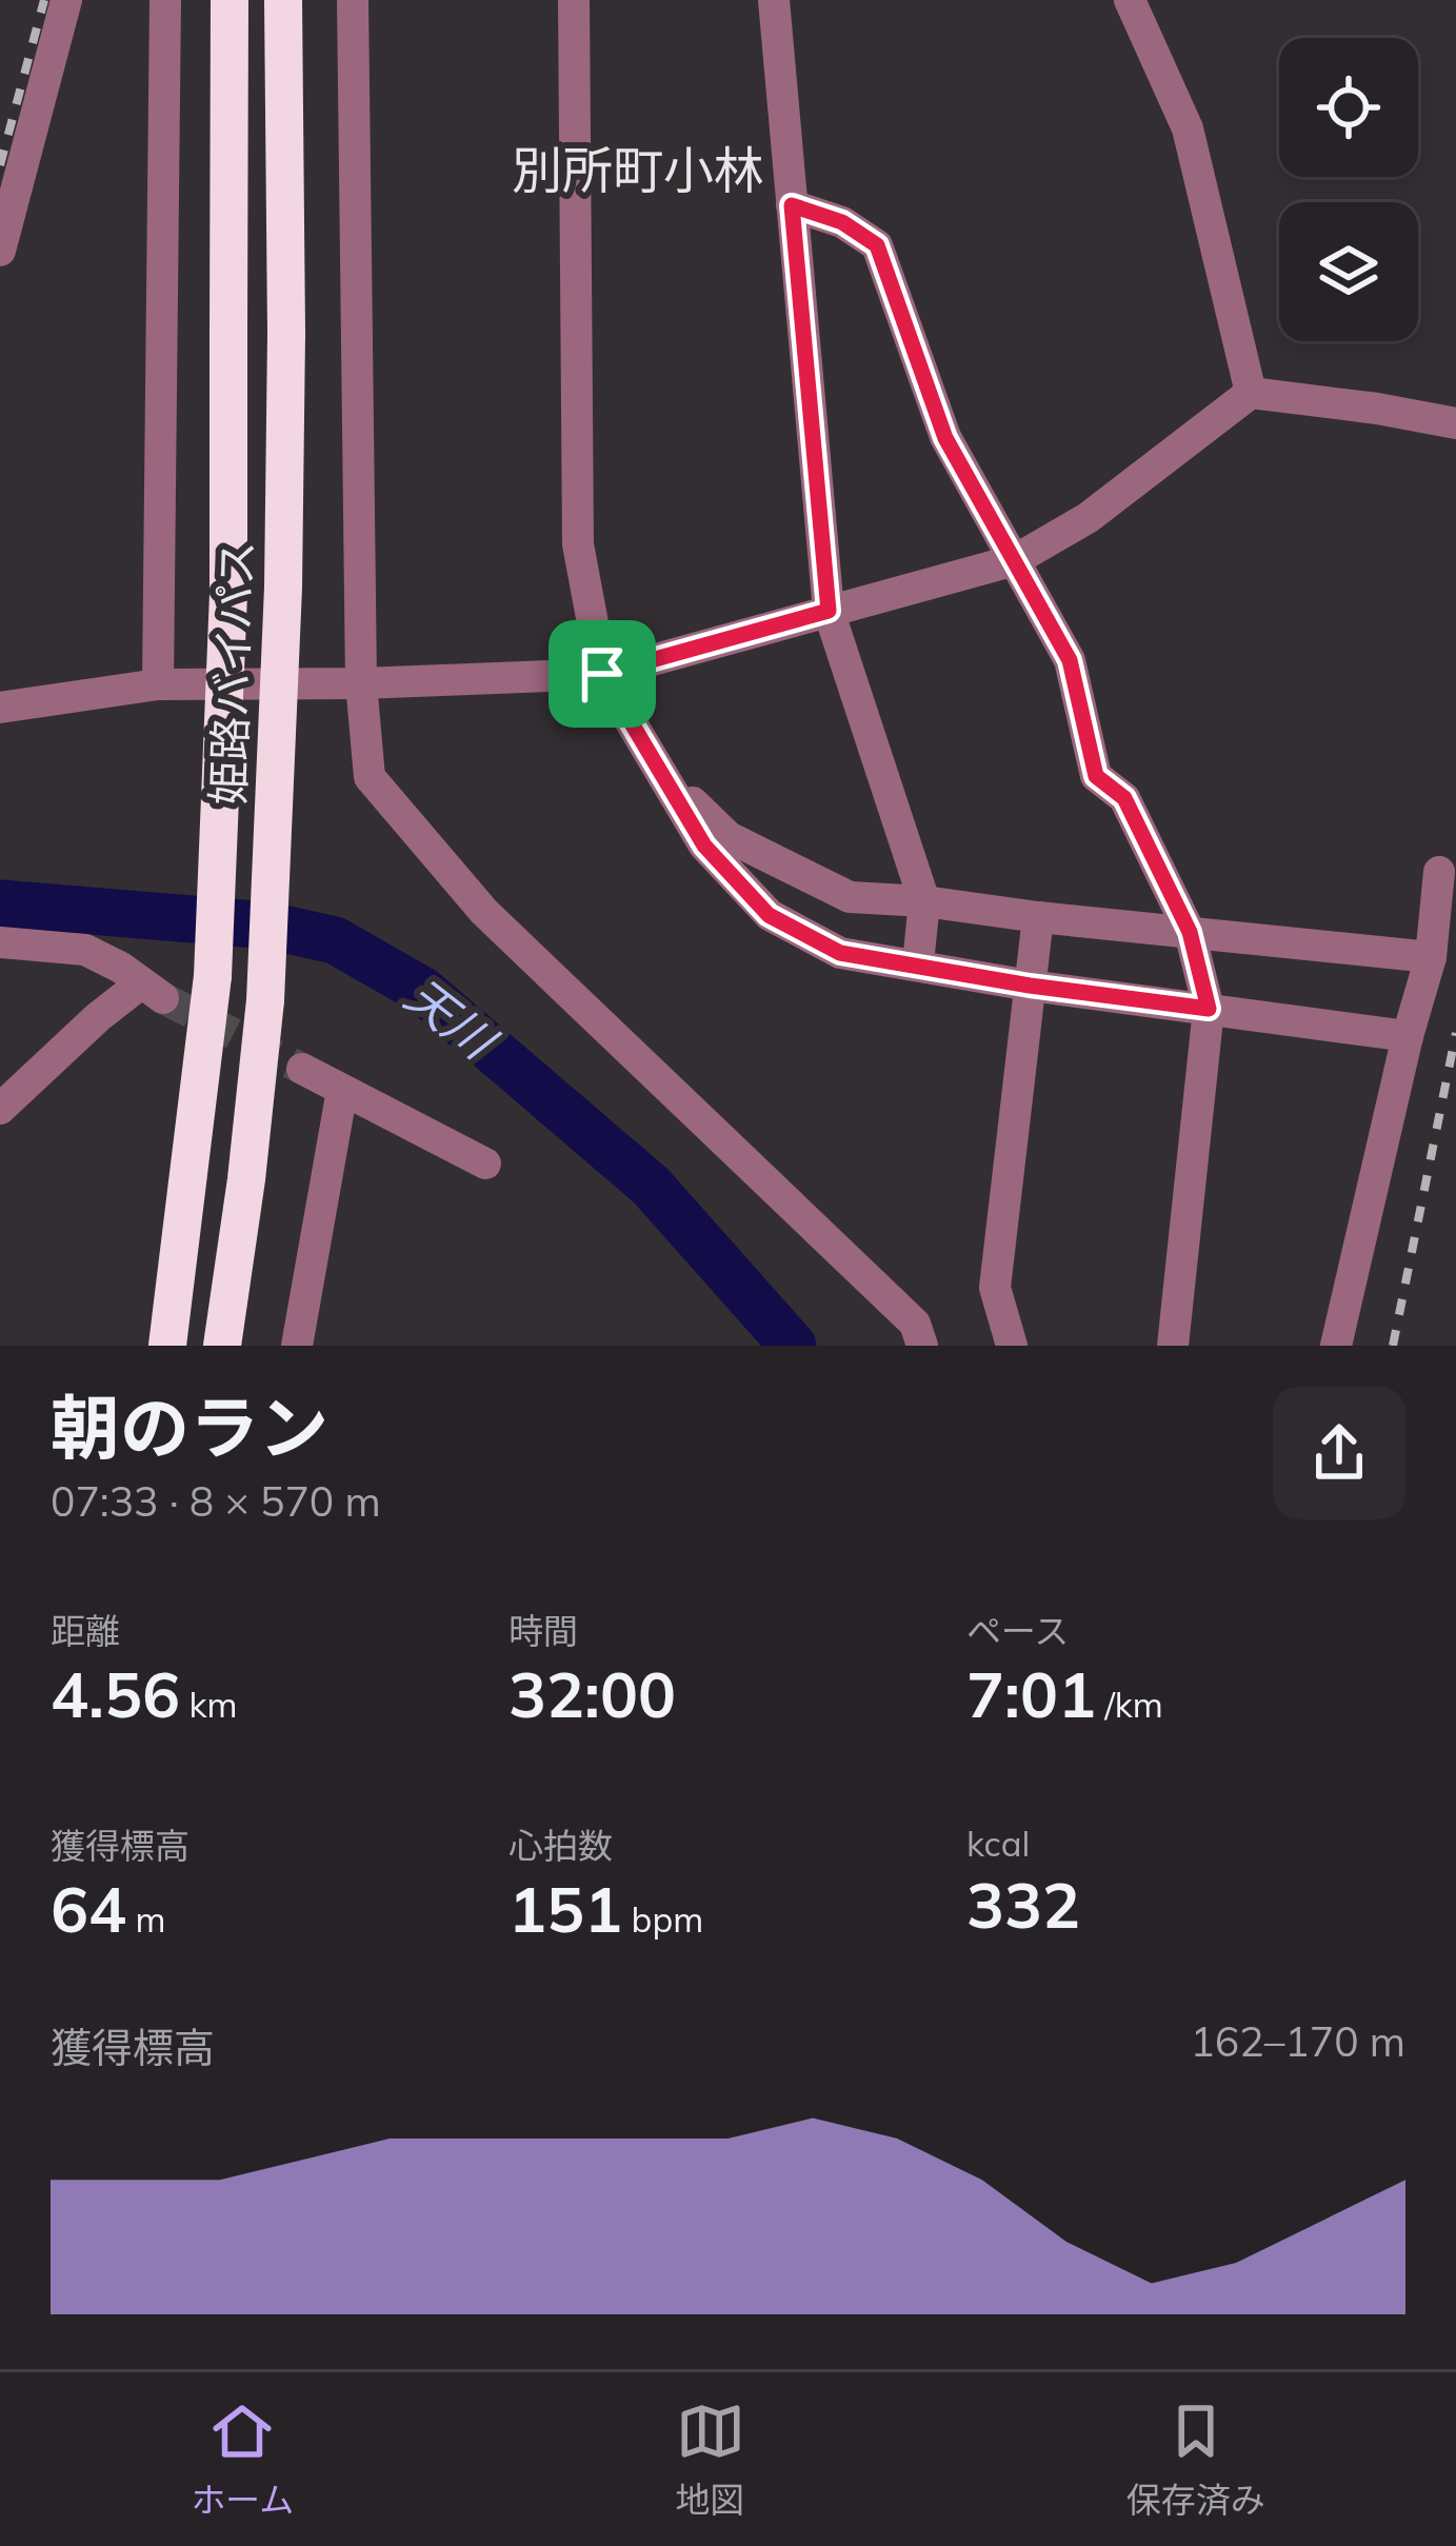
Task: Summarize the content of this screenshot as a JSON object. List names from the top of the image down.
{
  "streets": {
    "highway": ["姫路バイパス"]
  },
  "districts": ["別所町小林"],
  "water": ["天川"],
  "page": {
    "heading": ["朝のラン", "07:33 · 8 × 570 m"],
    "stats": [
      ["距離", "4.56 km"],
      ["時間", "32:00"],
      ["ペース", "7:01 /km"],
      ["獲得標高", "64 m"],
      ["心拍数", "151 bpm"],
      ["kcal", "332"]
    ],
    "chart": ["獲得標高", "162–170 m"],
    "tabs": ["ホーム", "地図", "保存済み"]
  }
}
